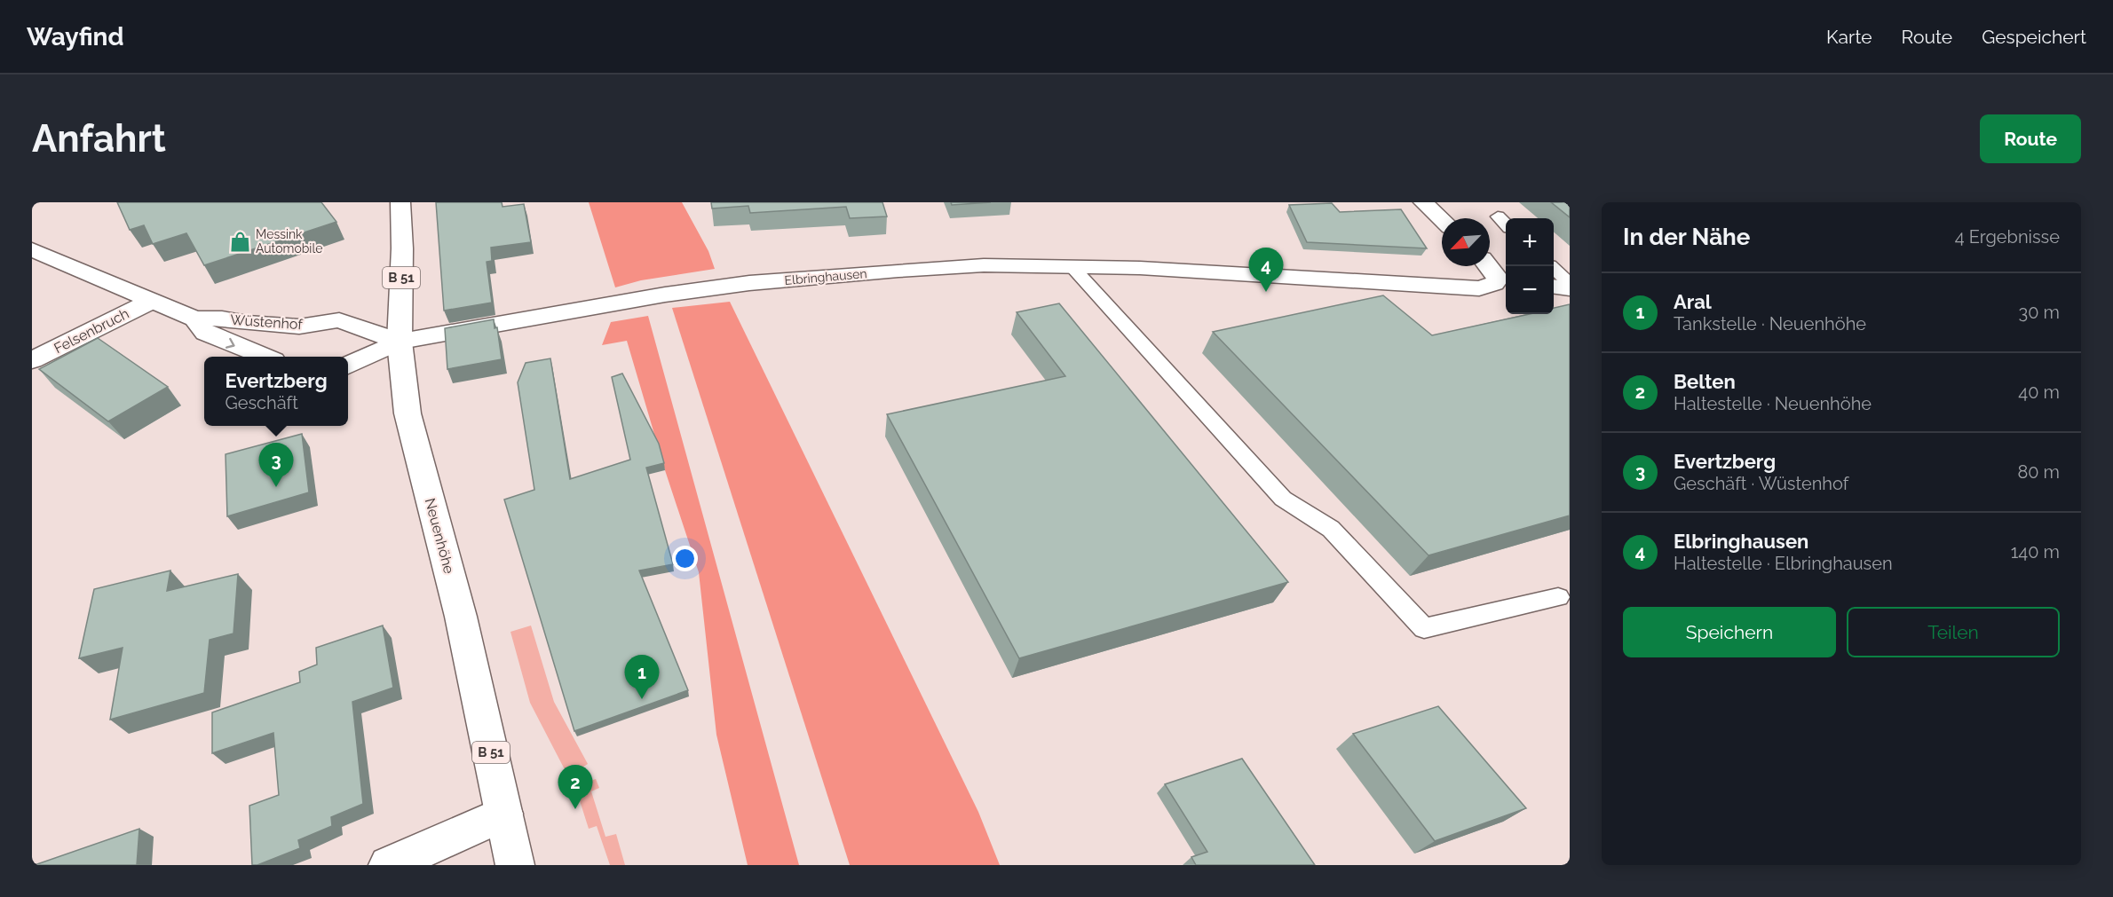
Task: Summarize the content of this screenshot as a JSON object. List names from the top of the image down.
{
  "streets": {
    "main road": [
      "Elbringhausen",
      "B 51",
      "Wüstenhof",
      "Felsenbruch",
      "Neuenhöhe"
    ]
  },
  "crossings": [
    ["Elbringhausen", "Wüstenhof"],
    ["Elbringhausen", "Neuenhöhe"],
    ["Wüstenhof", "Felsenbruch"],
    ["Wüstenhof", "Neuenhöhe"]
  ],
  "places": {
    "shop": ["Messink Automobile"]
  },
  "north": "bottom left",
  "page": {
    "header": "Wayfind",
    "nav": ["Karte", "Route", "Gespeichert"],
    "buttons": [
      "Route",
      ["Speichern", "Teilen"]
    ],
    "title": "Anfahrt",
    "heading": ["In der Nähe", "4 Ergebnisse"],
    "map_buttons": ["+", "−"],
    "pins": [
      "4",
      "3",
      "1",
      "2"
    ],
    "list": [
      {
        "mark": "1",
        "name": "Aral",
        "note": "Tankstelle · Neuenhöhe",
        "value": "30 m"
      },
      {
        "mark": "2",
        "name": "Belten",
        "note": "Haltestelle · Neuenhöhe",
        "value": "40 m"
      },
      {
        "mark": "3",
        "name": "Evertzberg",
        "note": "Geschäft · Wüstenhof",
        "value": "80 m"
      },
      {
        "mark": "4",
        "name": "Elbringhausen",
        "note": "Haltestelle · Elbringhausen",
        "value": "140 m"
      }
    ],
    "popup": ["Evertzberg", "Geschäft"]
  }
}
